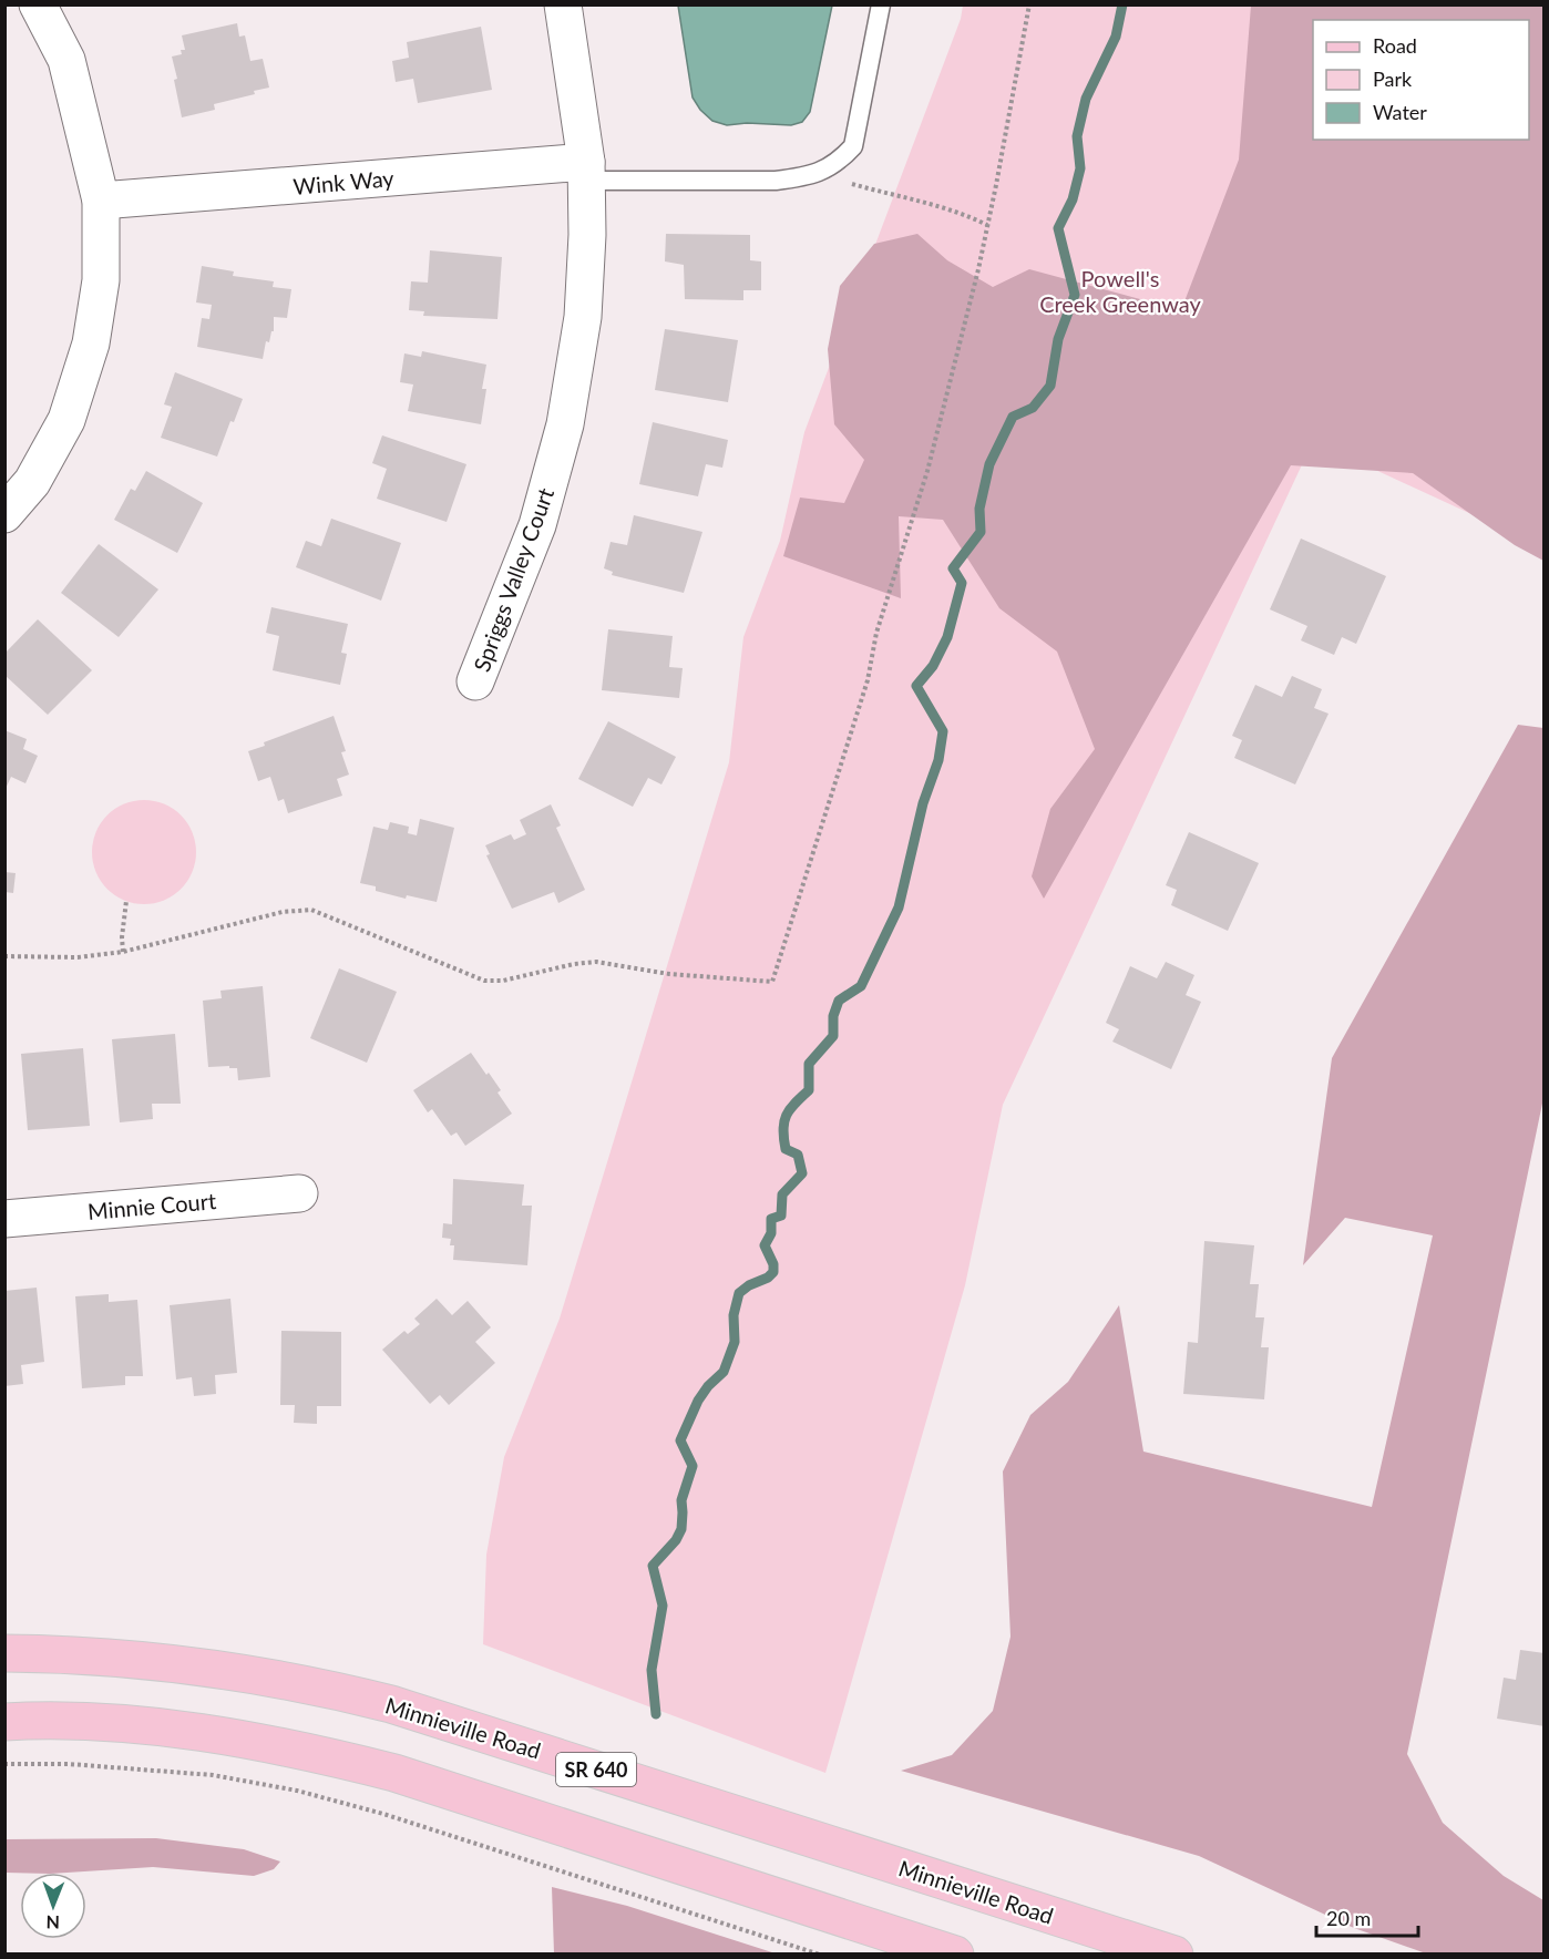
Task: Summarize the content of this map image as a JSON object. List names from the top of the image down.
{
  "streets": {
    "main road": ["Minnieville Road", "SR 640"],
    "street": ["Wink Way", "Spriggs Valley Court", "Minnie Court"]
  },
  "crossings": [
    ["Wink Way", "Spriggs Valley Court"]
  ],
  "parks": ["Powell's Creek Greenway"],
  "legend": ["Road", "Park", "Water"],
  "scale_bar": "20 m",
  "north": "bottom"
}
